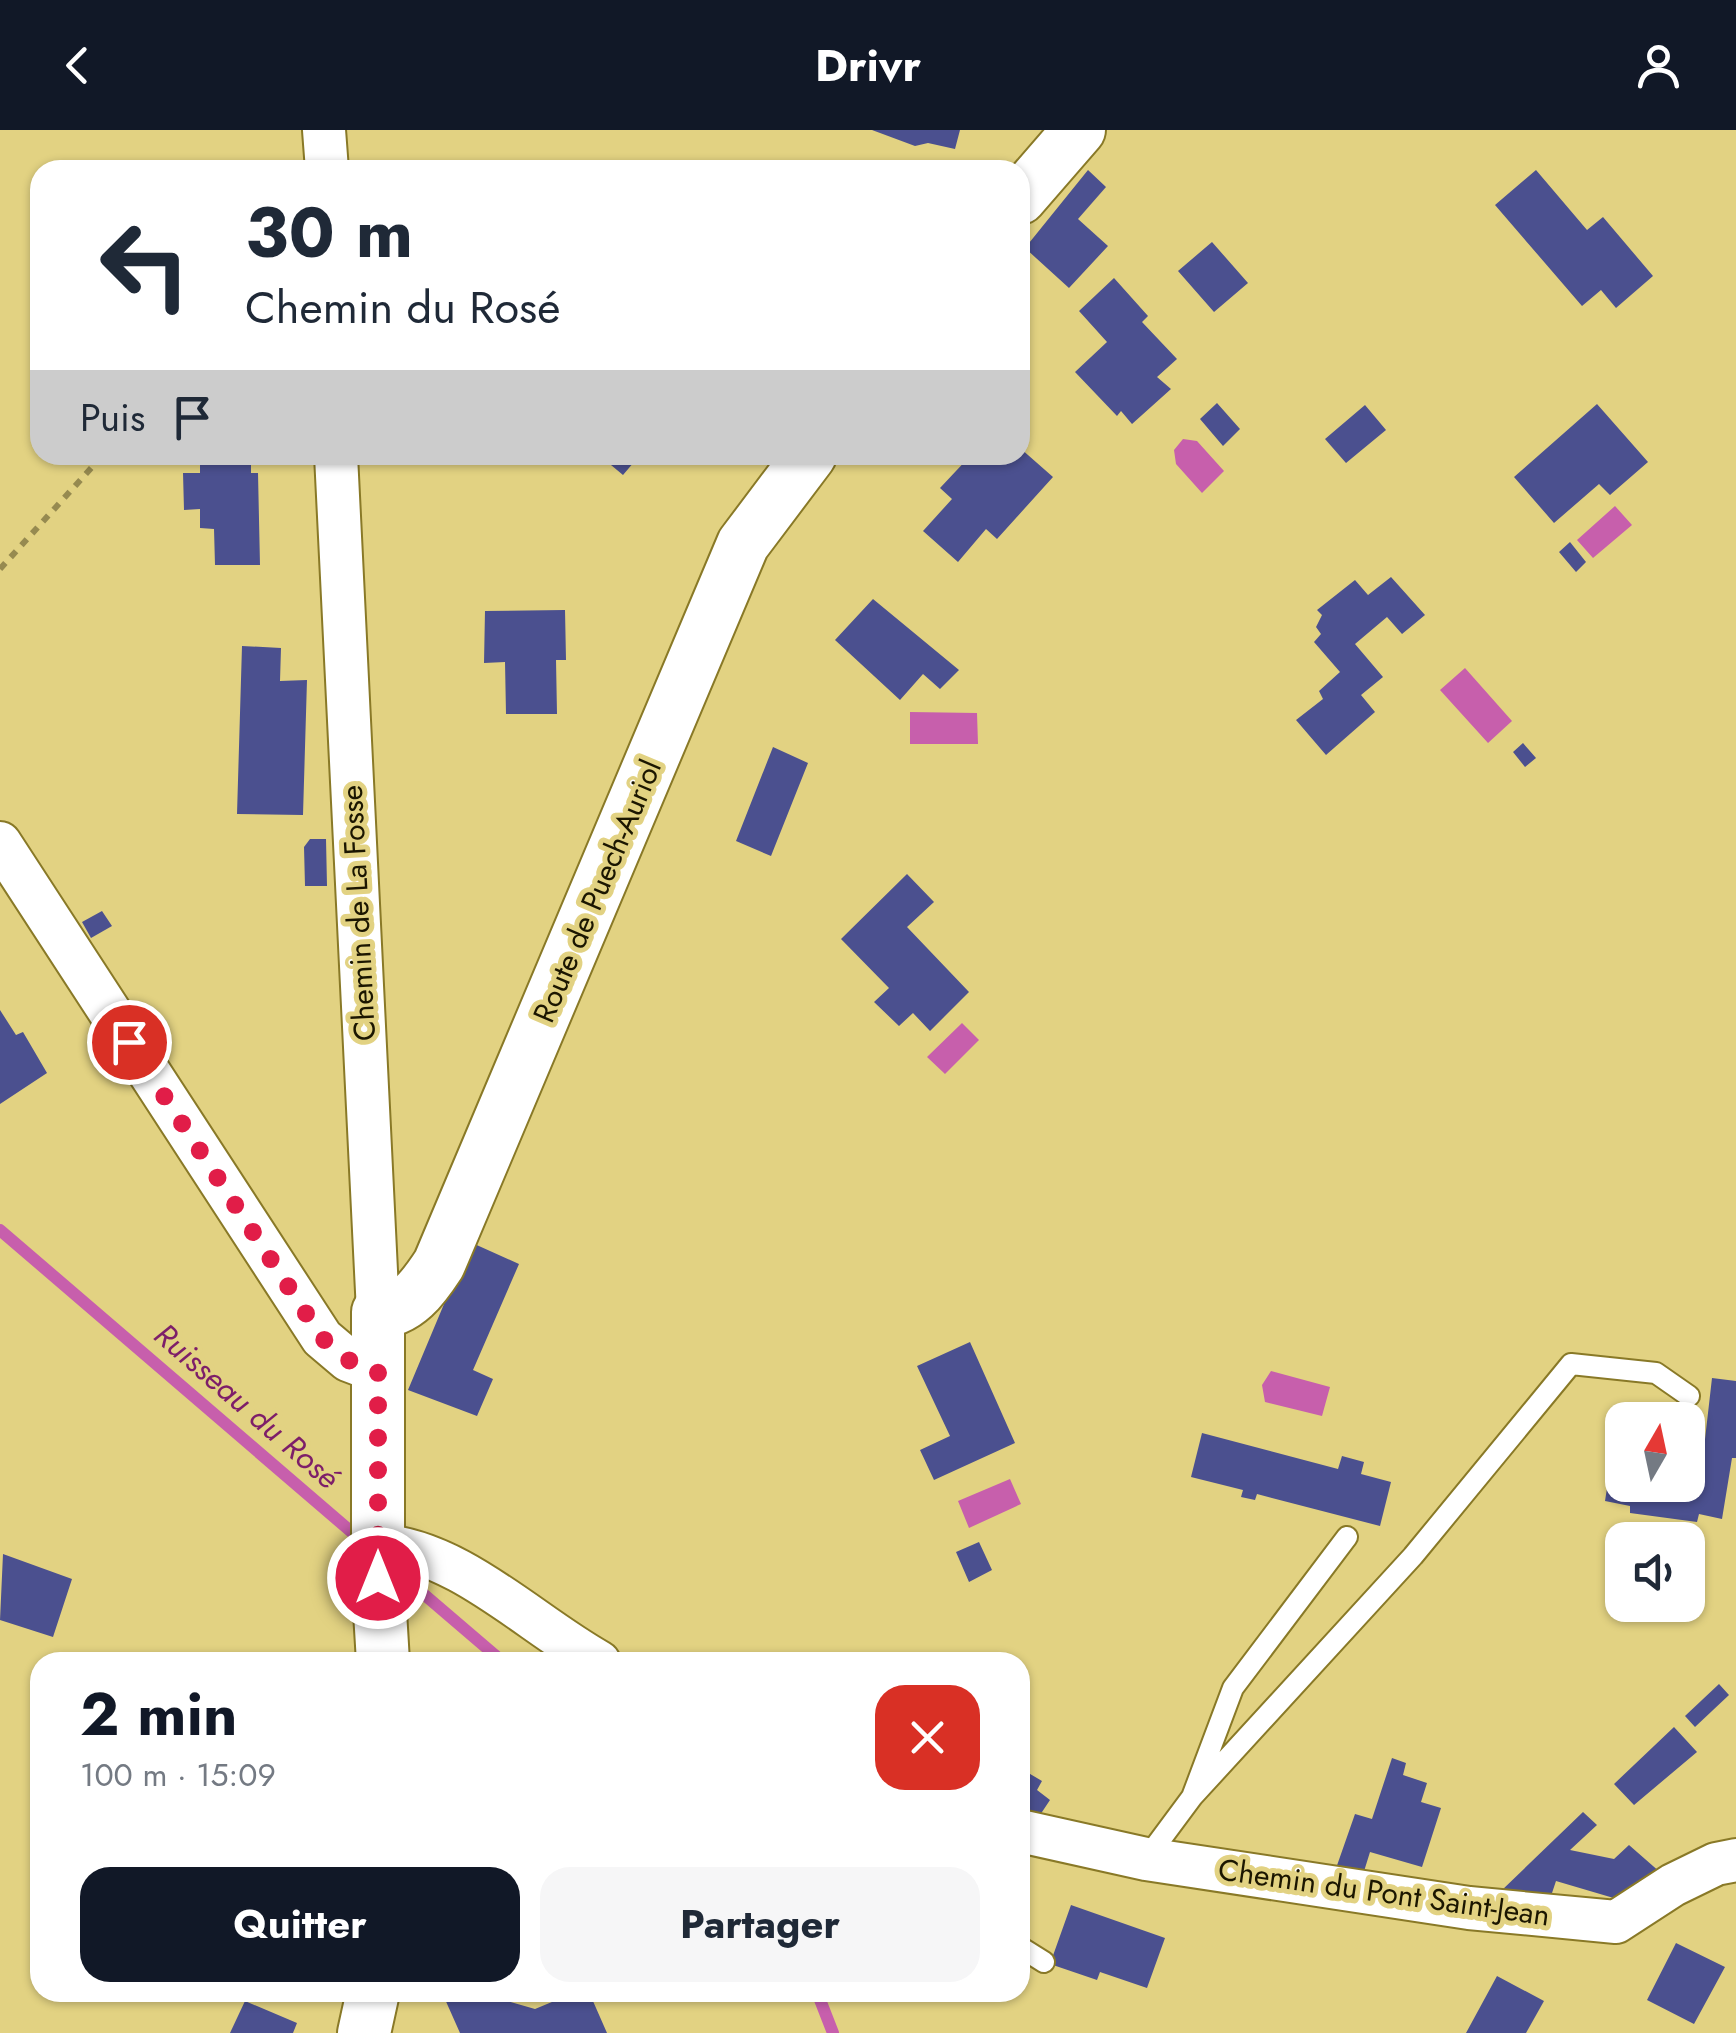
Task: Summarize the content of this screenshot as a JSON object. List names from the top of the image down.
{
  "streets": {
    "street": ["Route de Puech-Auriol", "Chemin de La Fosse", "Chemin du Pont Saint-Jean"]
  },
  "crossings": [
    ["Route de Puech-Auriol", "Chemin de La Fosse"]
  ],
  "water": ["Ruisseau du Rosé"],
  "north": "top",
  "page": {
    "header": "Drivr",
    "turn": ["30 m", "Chemin du Rosé"],
    "then": "Puis",
    "heading": ["2 min", "100 m · 15:09"],
    "buttons": ["Quitter", "Partager"]
  }
}
